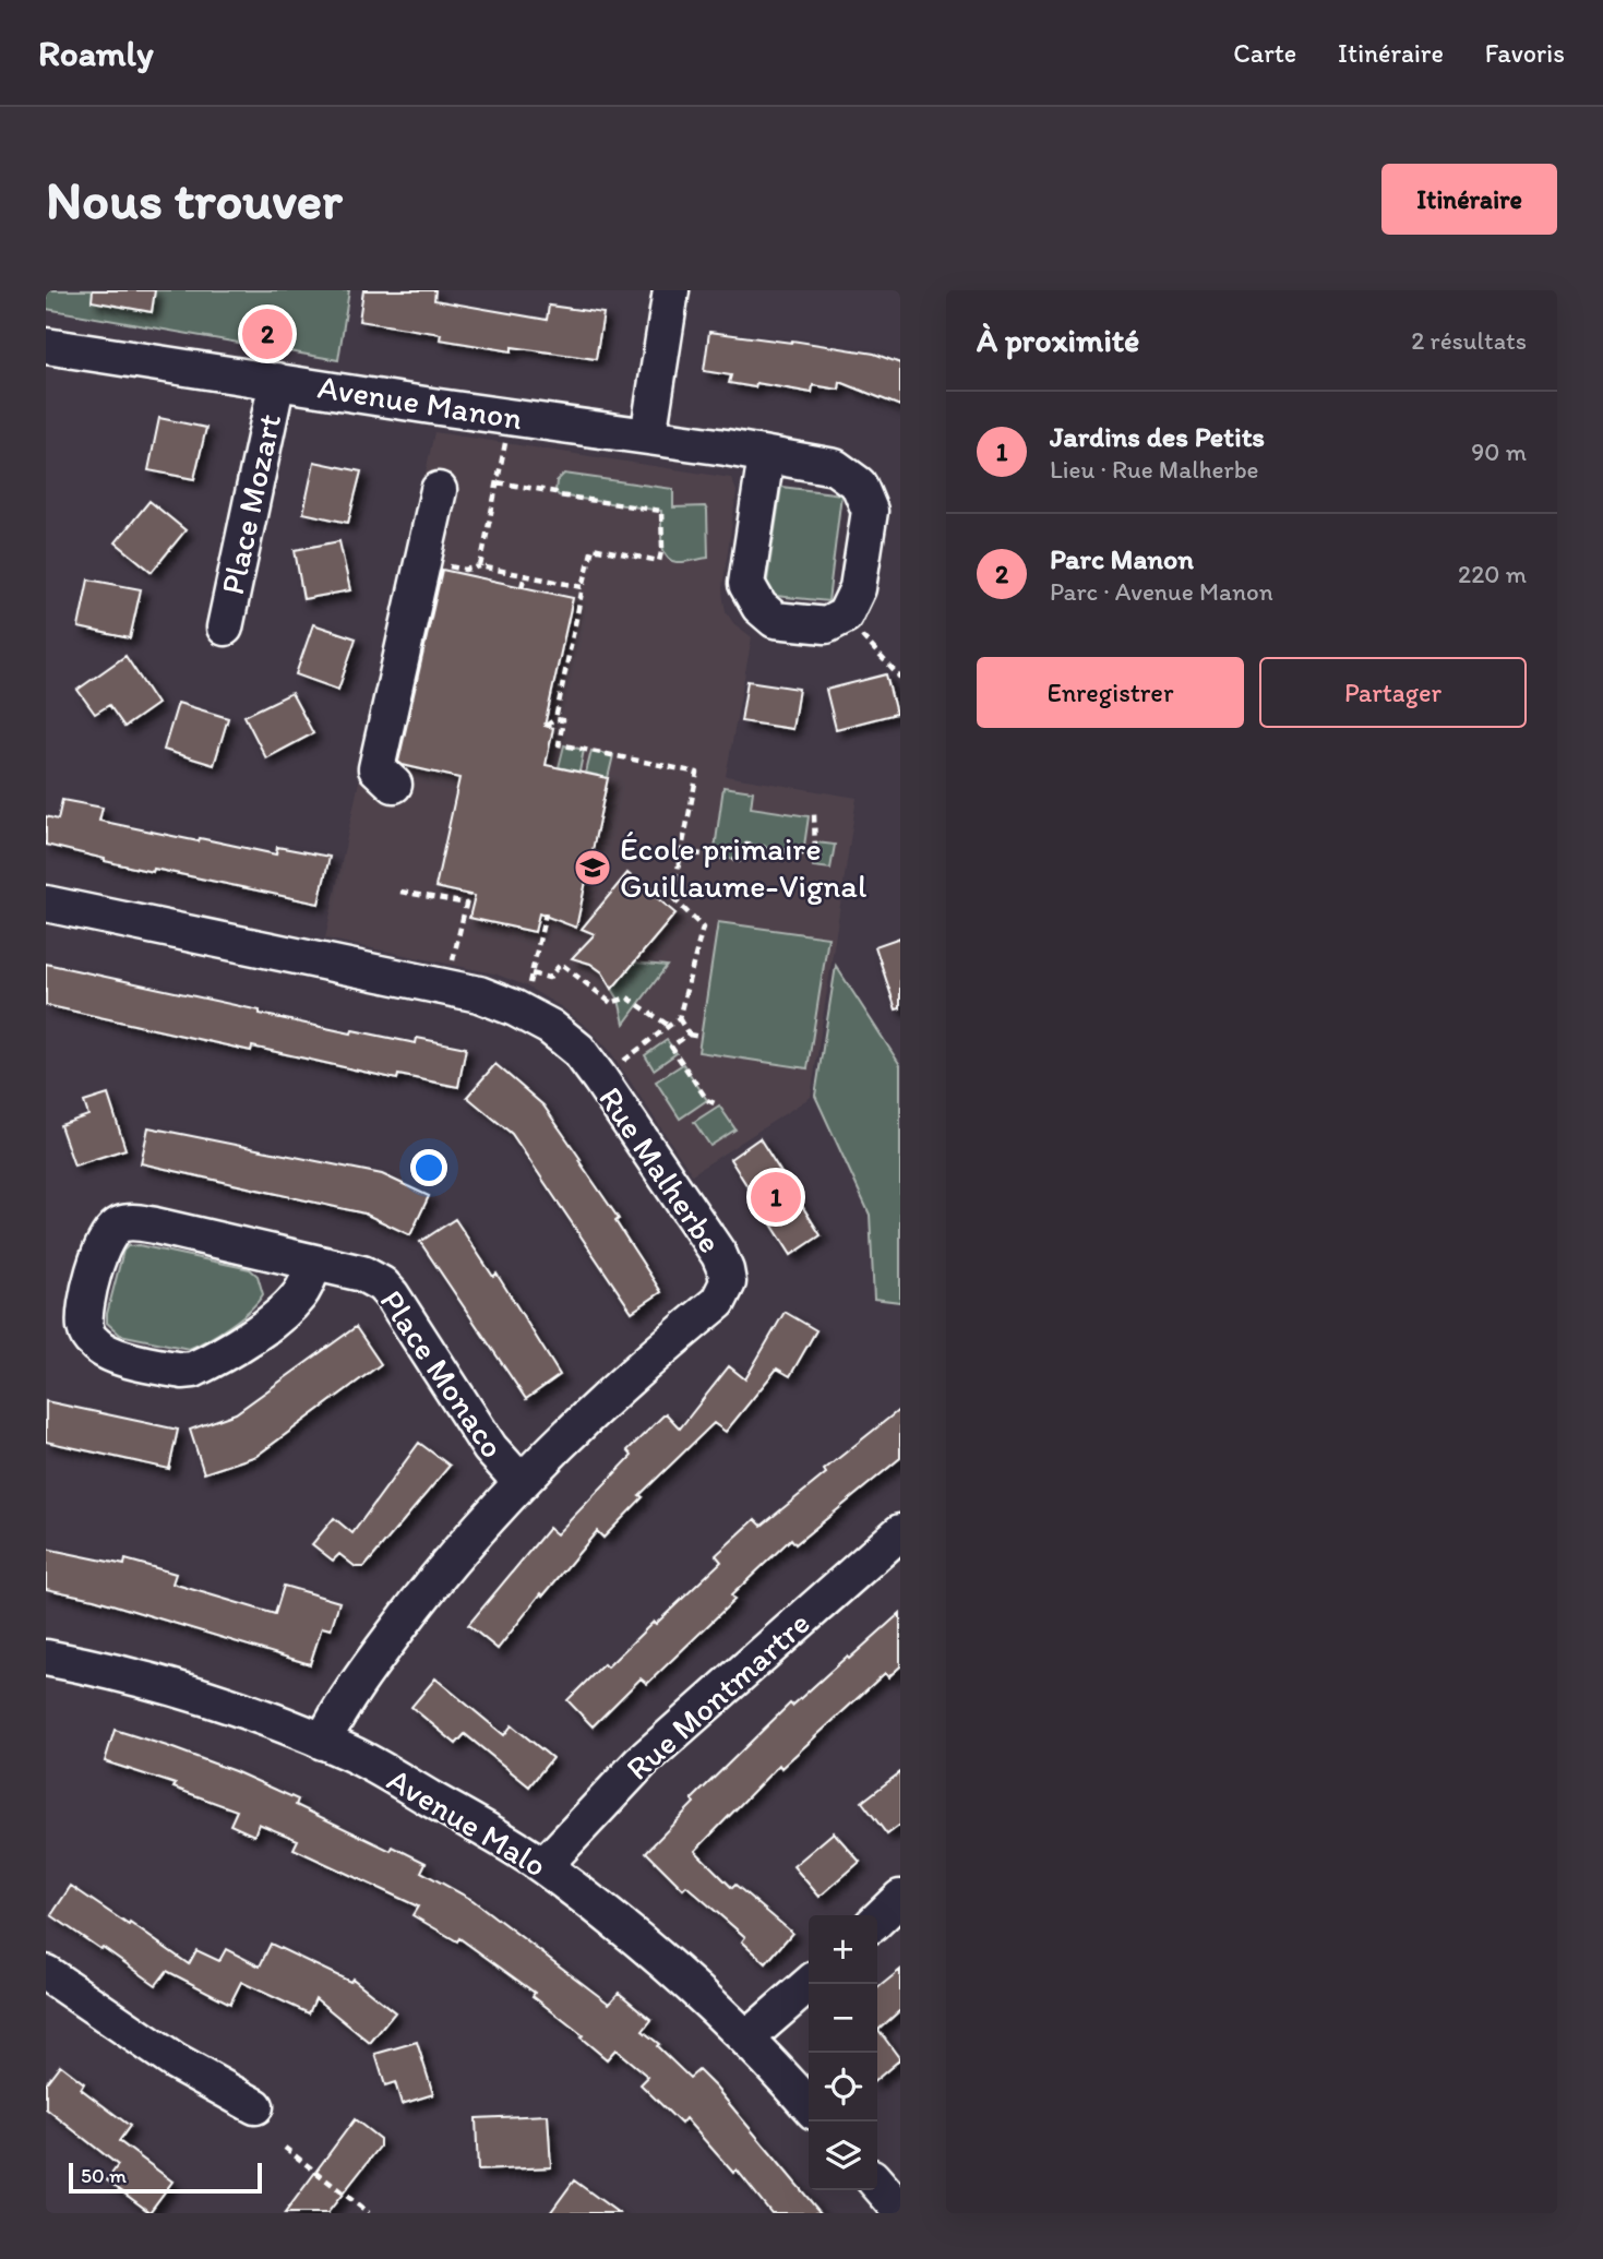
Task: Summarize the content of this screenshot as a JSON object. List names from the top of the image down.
{
  "streets": {
    "street": [
      "Avenue Manon",
      "Place Mozart",
      "Rue Malherbe",
      "Place Monaco",
      "Rue Montmartre",
      "Avenue Malo"
    ]
  },
  "crossings": [
    ["Avenue Manon", "Place Mozart"],
    ["Rue Malherbe", "Place Monaco"],
    ["Rue Malherbe", "Avenue Malo"],
    ["Rue Montmartre", "Avenue Malo"]
  ],
  "places": {
    "school or university": ["École primaire Guillaume-Vignal"]
  },
  "scale_bar": "50 m",
  "page": {
    "header": "Roamly",
    "nav": ["Carte", "Itinéraire", "Favoris"],
    "buttons": [
      "Itinéraire",
      ["Enregistrer", "Partager"]
    ],
    "title": "Nous trouver",
    "heading": ["À proximité", "2 résultats"],
    "pins": ["2", "1"],
    "list": [
      {
        "mark": "1",
        "name": "Jardins des Petits",
        "note": "Lieu · Rue Malherbe",
        "value": "90 m"
      },
      {
        "mark": "2",
        "name": "Parc Manon",
        "note": "Parc · Avenue Manon",
        "value": "220 m"
      }
    ],
    "map_buttons": ["+", "−"],
    "scale": "50 m"
  }
}
